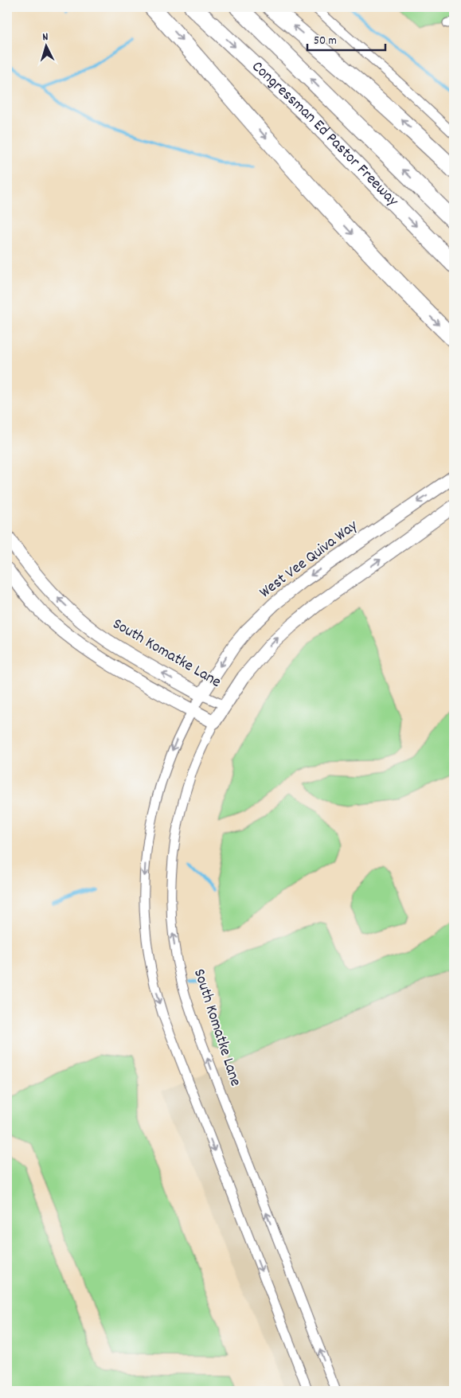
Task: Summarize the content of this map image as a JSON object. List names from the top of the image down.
{
  "streets": {
    "highway": ["Congressman Ed Pastor Freeway"],
    "street": ["West Vee Quiva Way", "South Komatke Lane"]
  },
  "crossings": [
    ["West Vee Quiva Way", "South Komatke Lane"]
  ],
  "scale_bar": "50 m",
  "north": "top"
}
